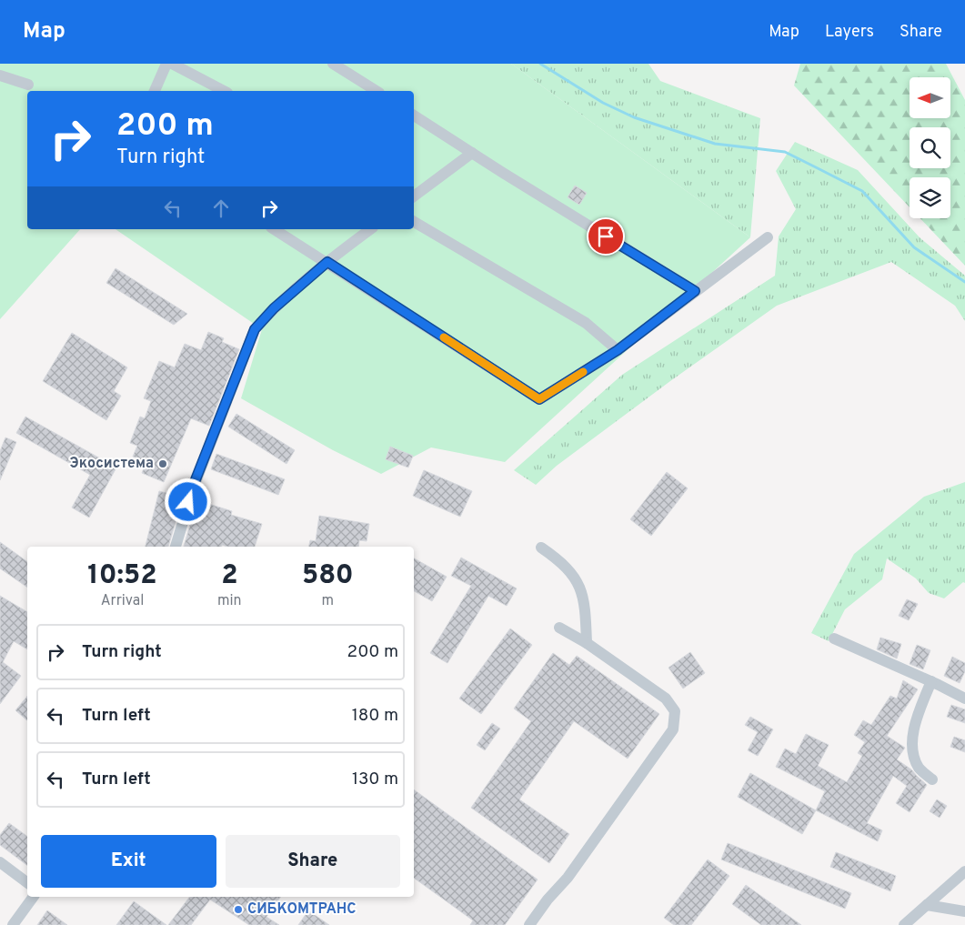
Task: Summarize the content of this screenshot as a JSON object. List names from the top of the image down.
{
  "places": ["Экосистема", "СИБКОМТРАНС"],
  "north": "left",
  "page": {
    "header": "Map",
    "nav": ["Map", "Layers", "Share"],
    "turn": ["200 m", "Turn right"],
    "eta": [
      "10:52",
      "Arrival",
      "2",
      "min",
      "580",
      "m"
    ],
    "list": [
      {
        "name": "Turn right",
        "value": "200 m"
      },
      {
        "name": "Turn left",
        "value": "180 m"
      },
      {
        "name": "Turn left",
        "value": "130 m"
      }
    ],
    "buttons": ["Exit", "Share"]
  }
}
